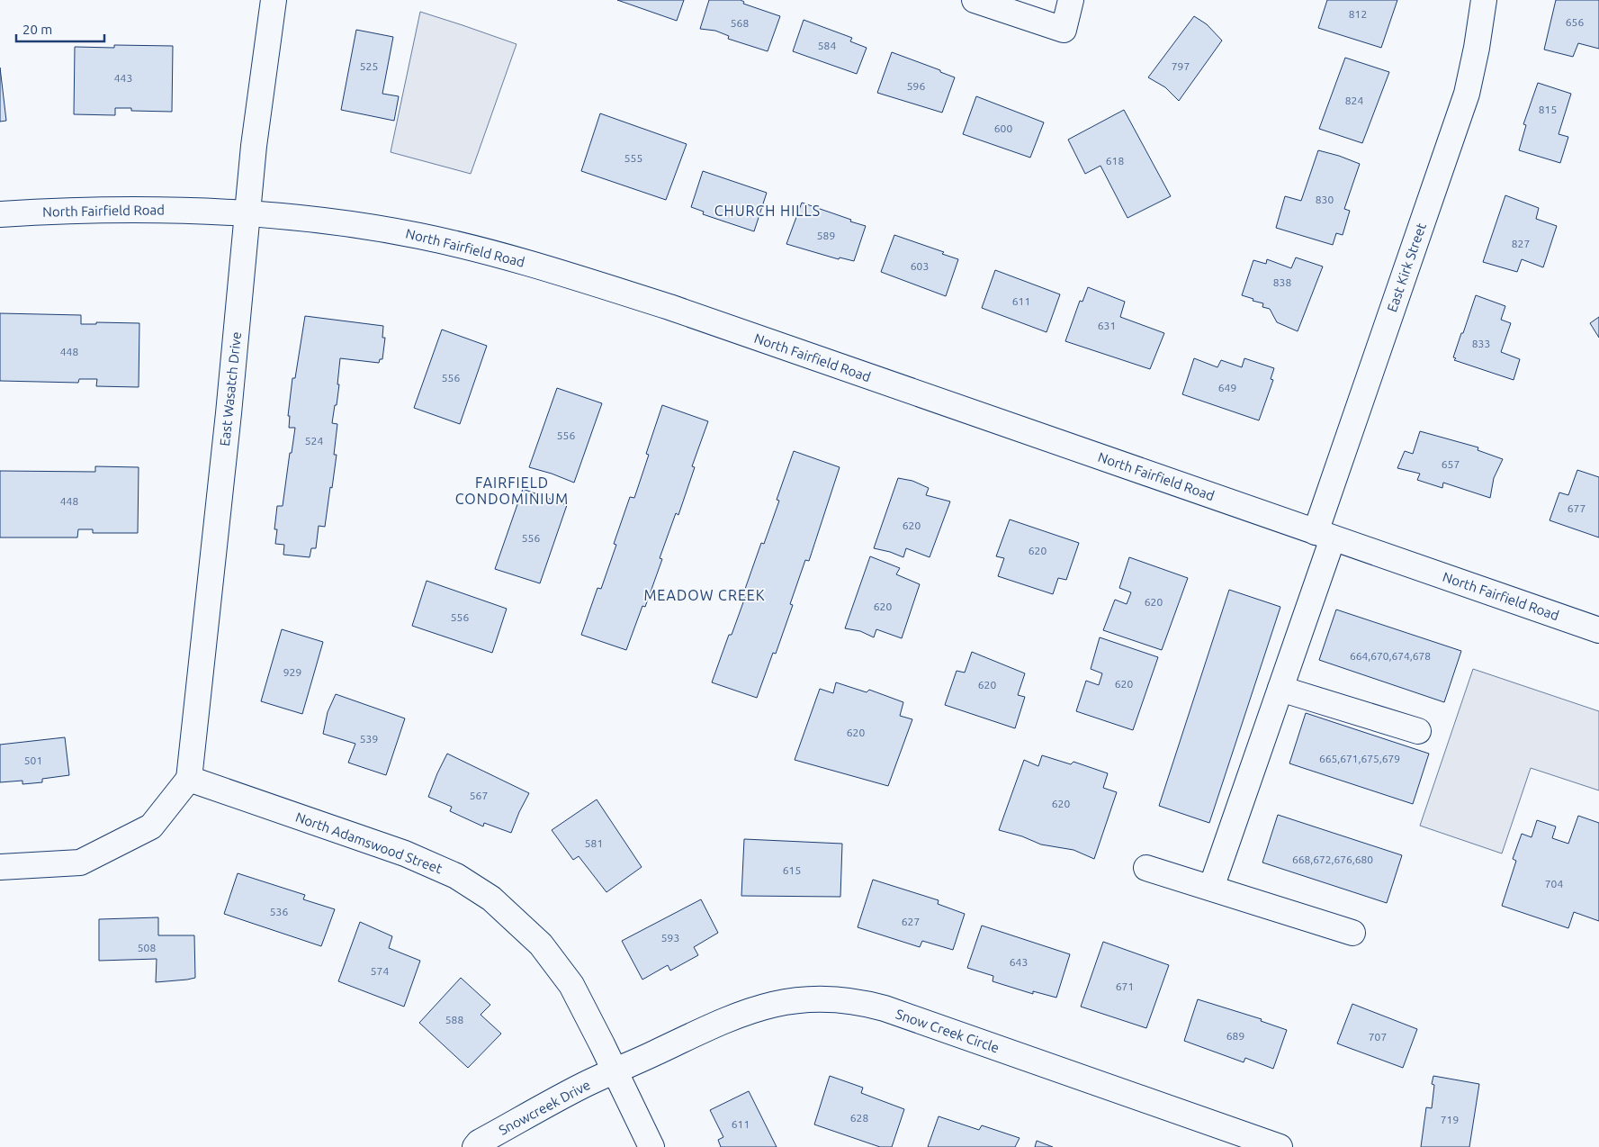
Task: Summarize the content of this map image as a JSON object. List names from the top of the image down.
{
  "streets": {
    "street": [
      "North Fairfield Road",
      "East Kirk Street",
      "East Wasatch Drive",
      "North Adamswood Street",
      "Snow Creek Circle",
      "Snowcreek Drive"
    ]
  },
  "crossings": [
    ["North Fairfield Road", "East Kirk Street"],
    ["North Fairfield Road", "East Wasatch Drive"],
    ["East Wasatch Drive", "North Adamswood Street"],
    ["North Adamswood Street", "Snow Creek Circle"],
    ["North Adamswood Street", "Snowcreek Drive"],
    ["Snow Creek Circle", "Snowcreek Drive"]
  ],
  "districts": ["CHURCH HILLS", "FAIRFIELD CONDOMINIUM", "MEADOW CREEK"],
  "house_numbers": [
    "812",
    "656",
    "568",
    "584",
    "525",
    "797",
    "443",
    "596",
    "824",
    "815",
    "600",
    "555",
    "618",
    "830",
    "589",
    "827",
    "603",
    "838",
    "611",
    "631",
    "833",
    "448",
    "556",
    "649",
    "556",
    "524",
    "657",
    "448",
    "677",
    "620",
    "556",
    "620",
    "620",
    "620",
    "556",
    "664,670,674,678",
    "929",
    "620",
    "620",
    "620",
    "539",
    "665,671,675,679",
    "501",
    "567",
    "620",
    "581",
    "668,672,676,680",
    "615",
    "704",
    "536",
    "627",
    "593",
    "508",
    "643",
    "574",
    "671",
    "588",
    "689",
    "707",
    "628",
    "719",
    "611"
  ],
  "scale_bar": "20 m"
}
